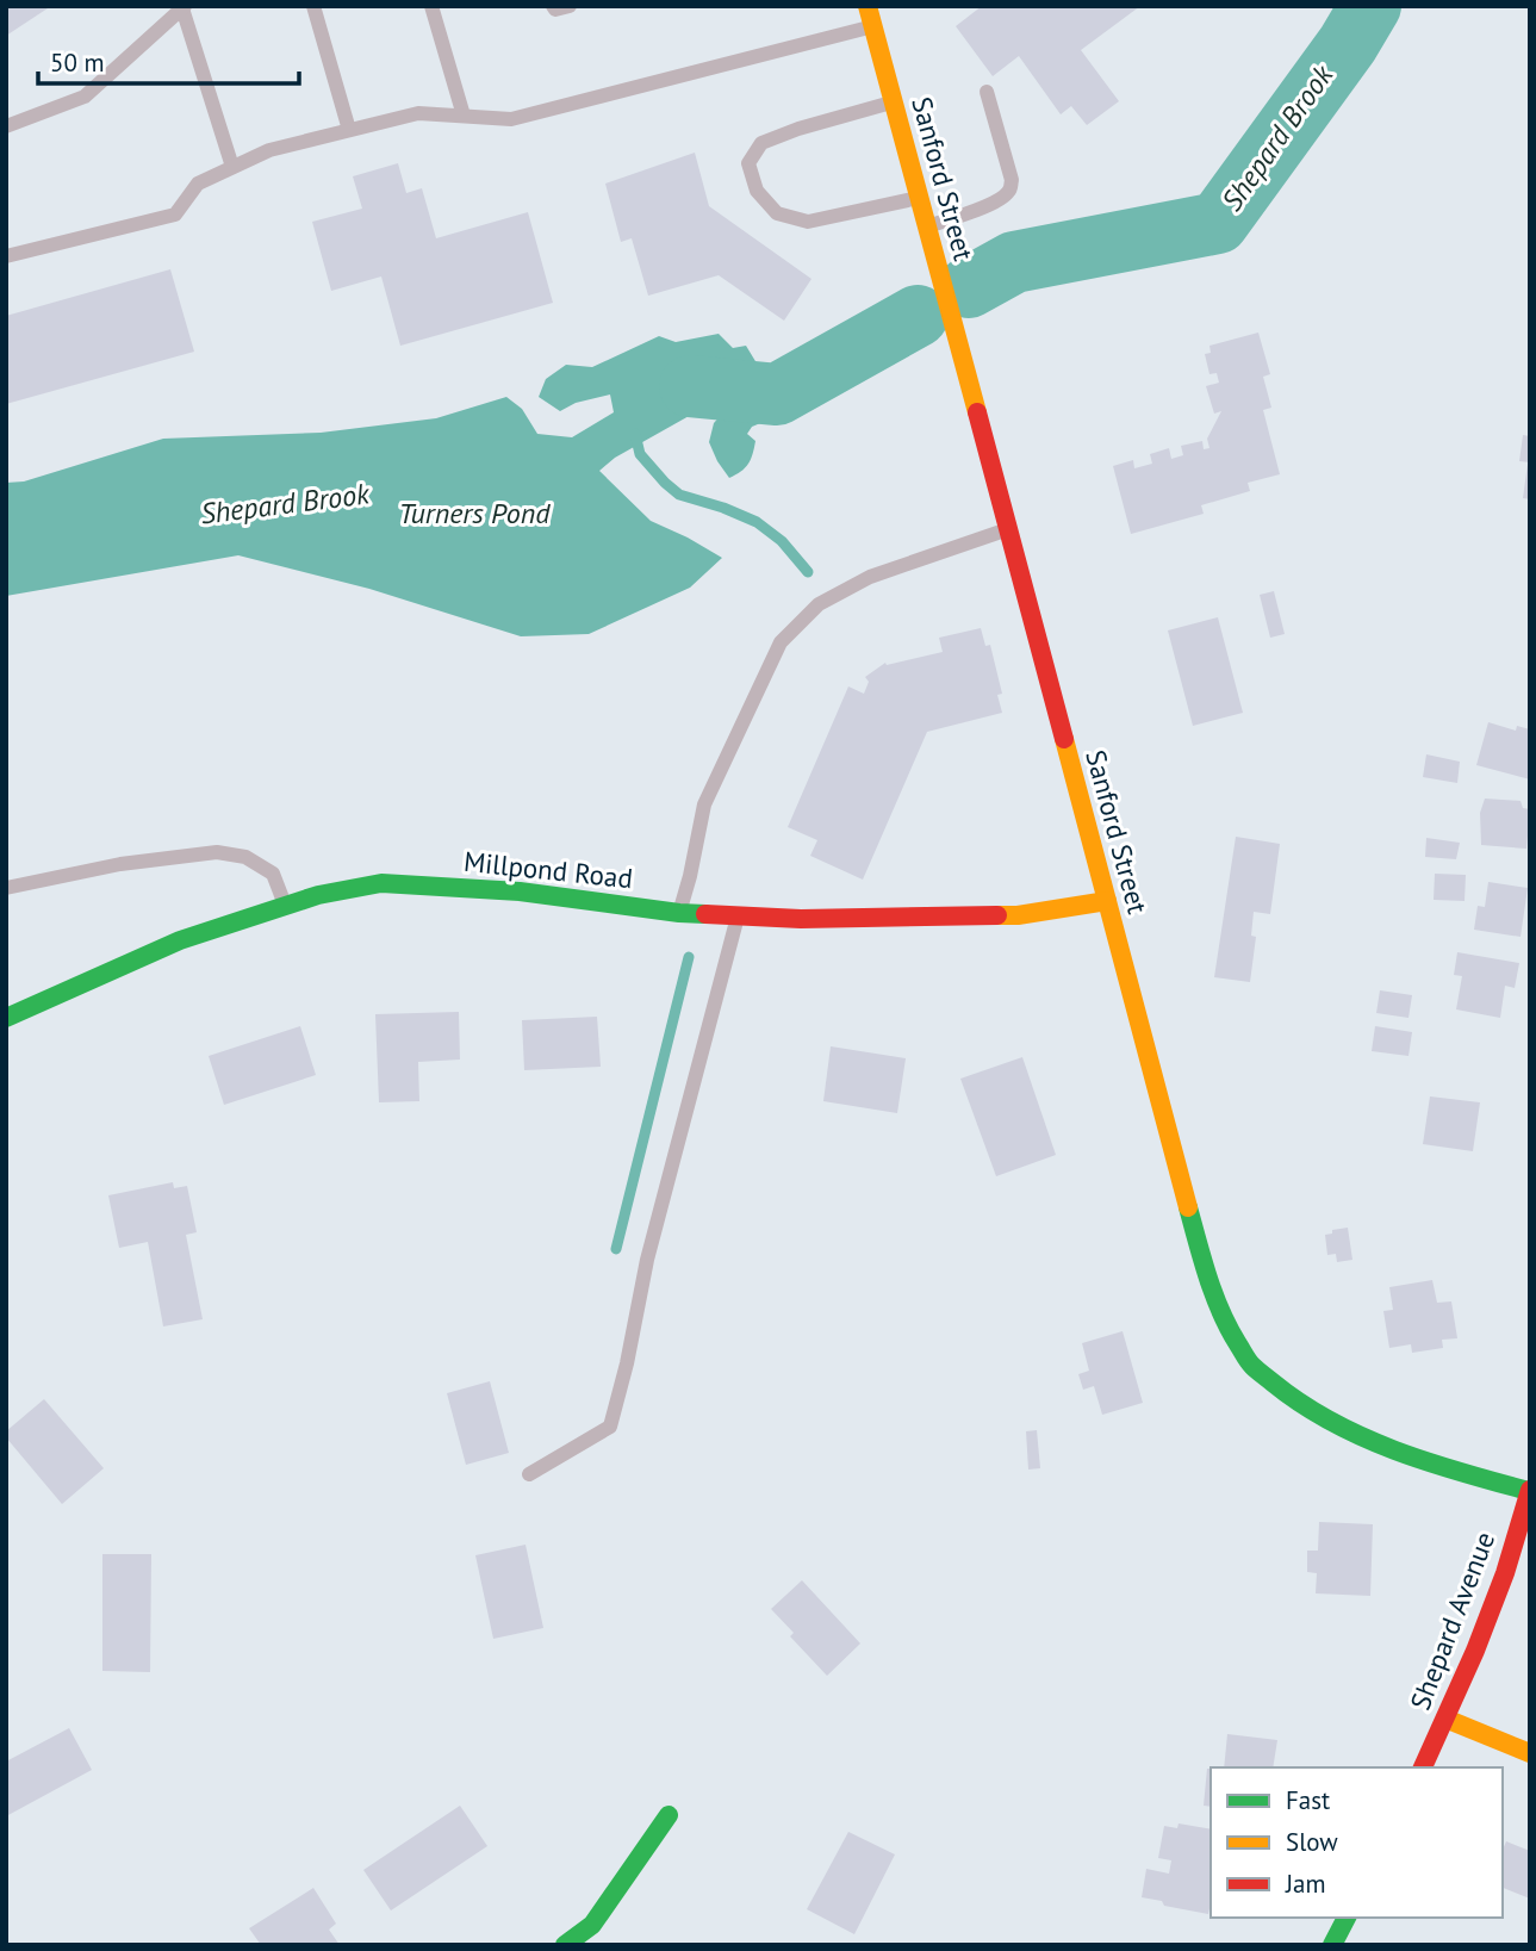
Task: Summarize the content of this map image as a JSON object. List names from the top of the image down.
{
  "streets": {
    "street": ["Sanford Street", "Millpond Road", "Shepard Avenue"]
  },
  "crossings": [
    ["Sanford Street", "Millpond Road"],
    ["Sanford Street", "Shepard Avenue"]
  ],
  "water": ["Shepard Brook", "Turners Pond"],
  "legend": ["Fast", "Slow", "Jam"],
  "scale_bar": "50 m"
}
